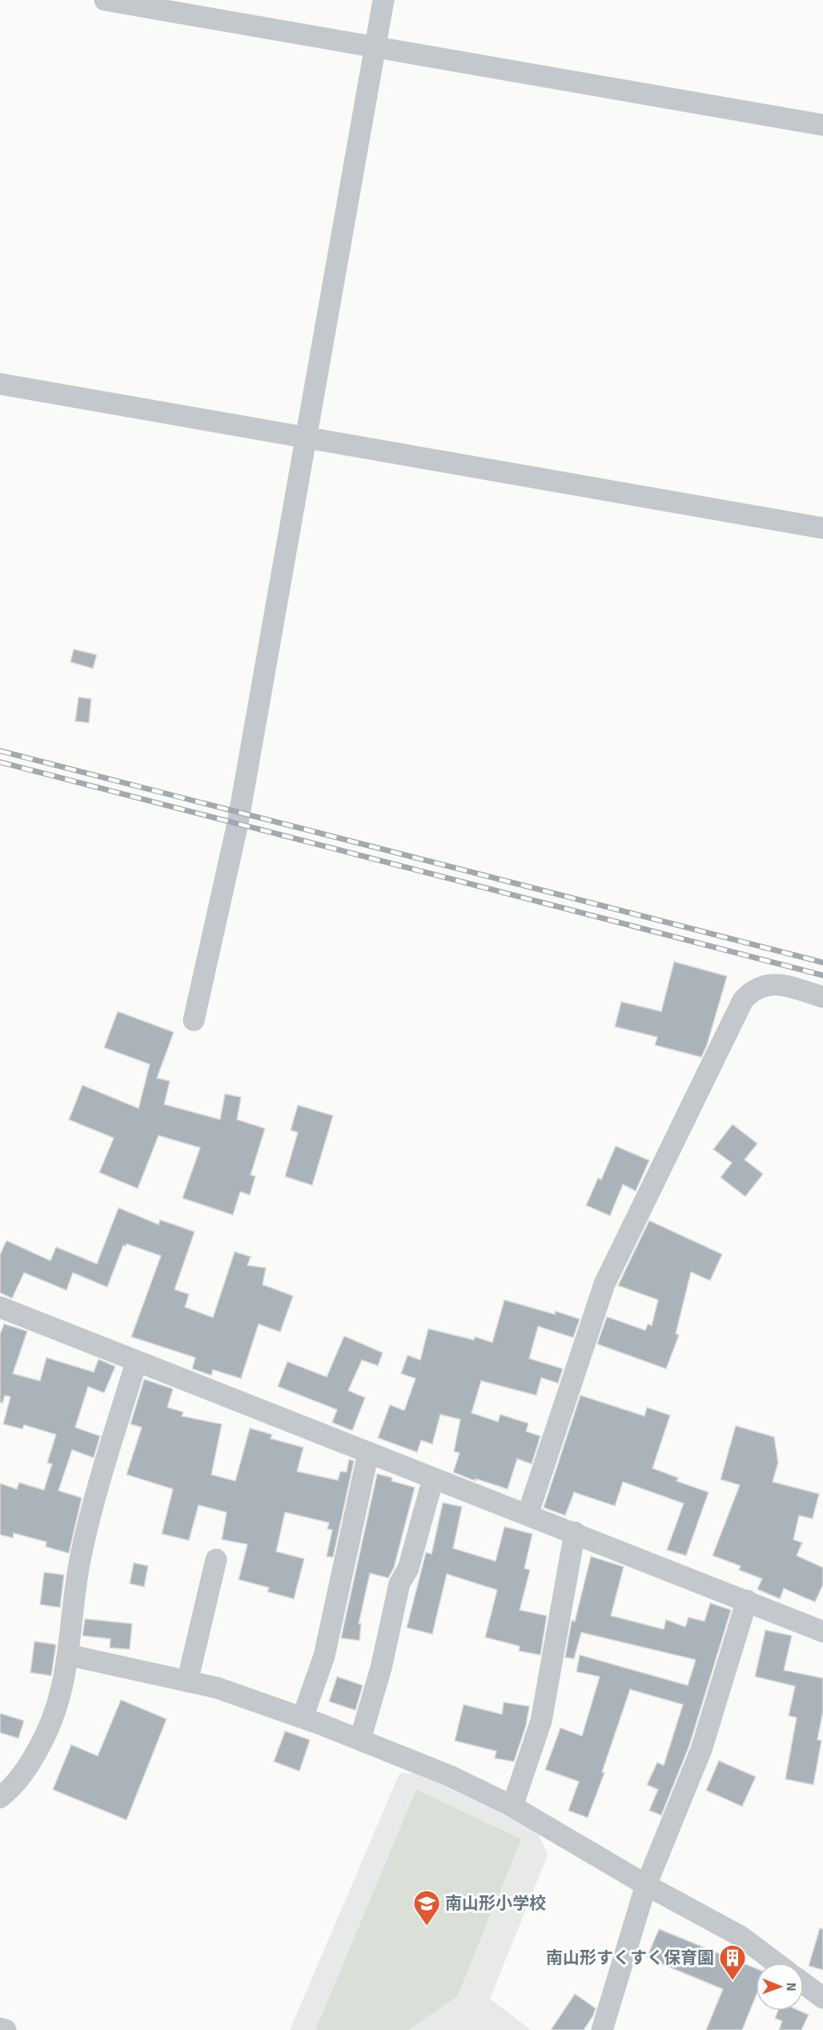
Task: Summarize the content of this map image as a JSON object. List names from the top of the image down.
{
  "places": {
    "school or university": ["南山形小学校"],
    "building": ["南山形すくすく保育園"]
  },
  "north": "right"
}
